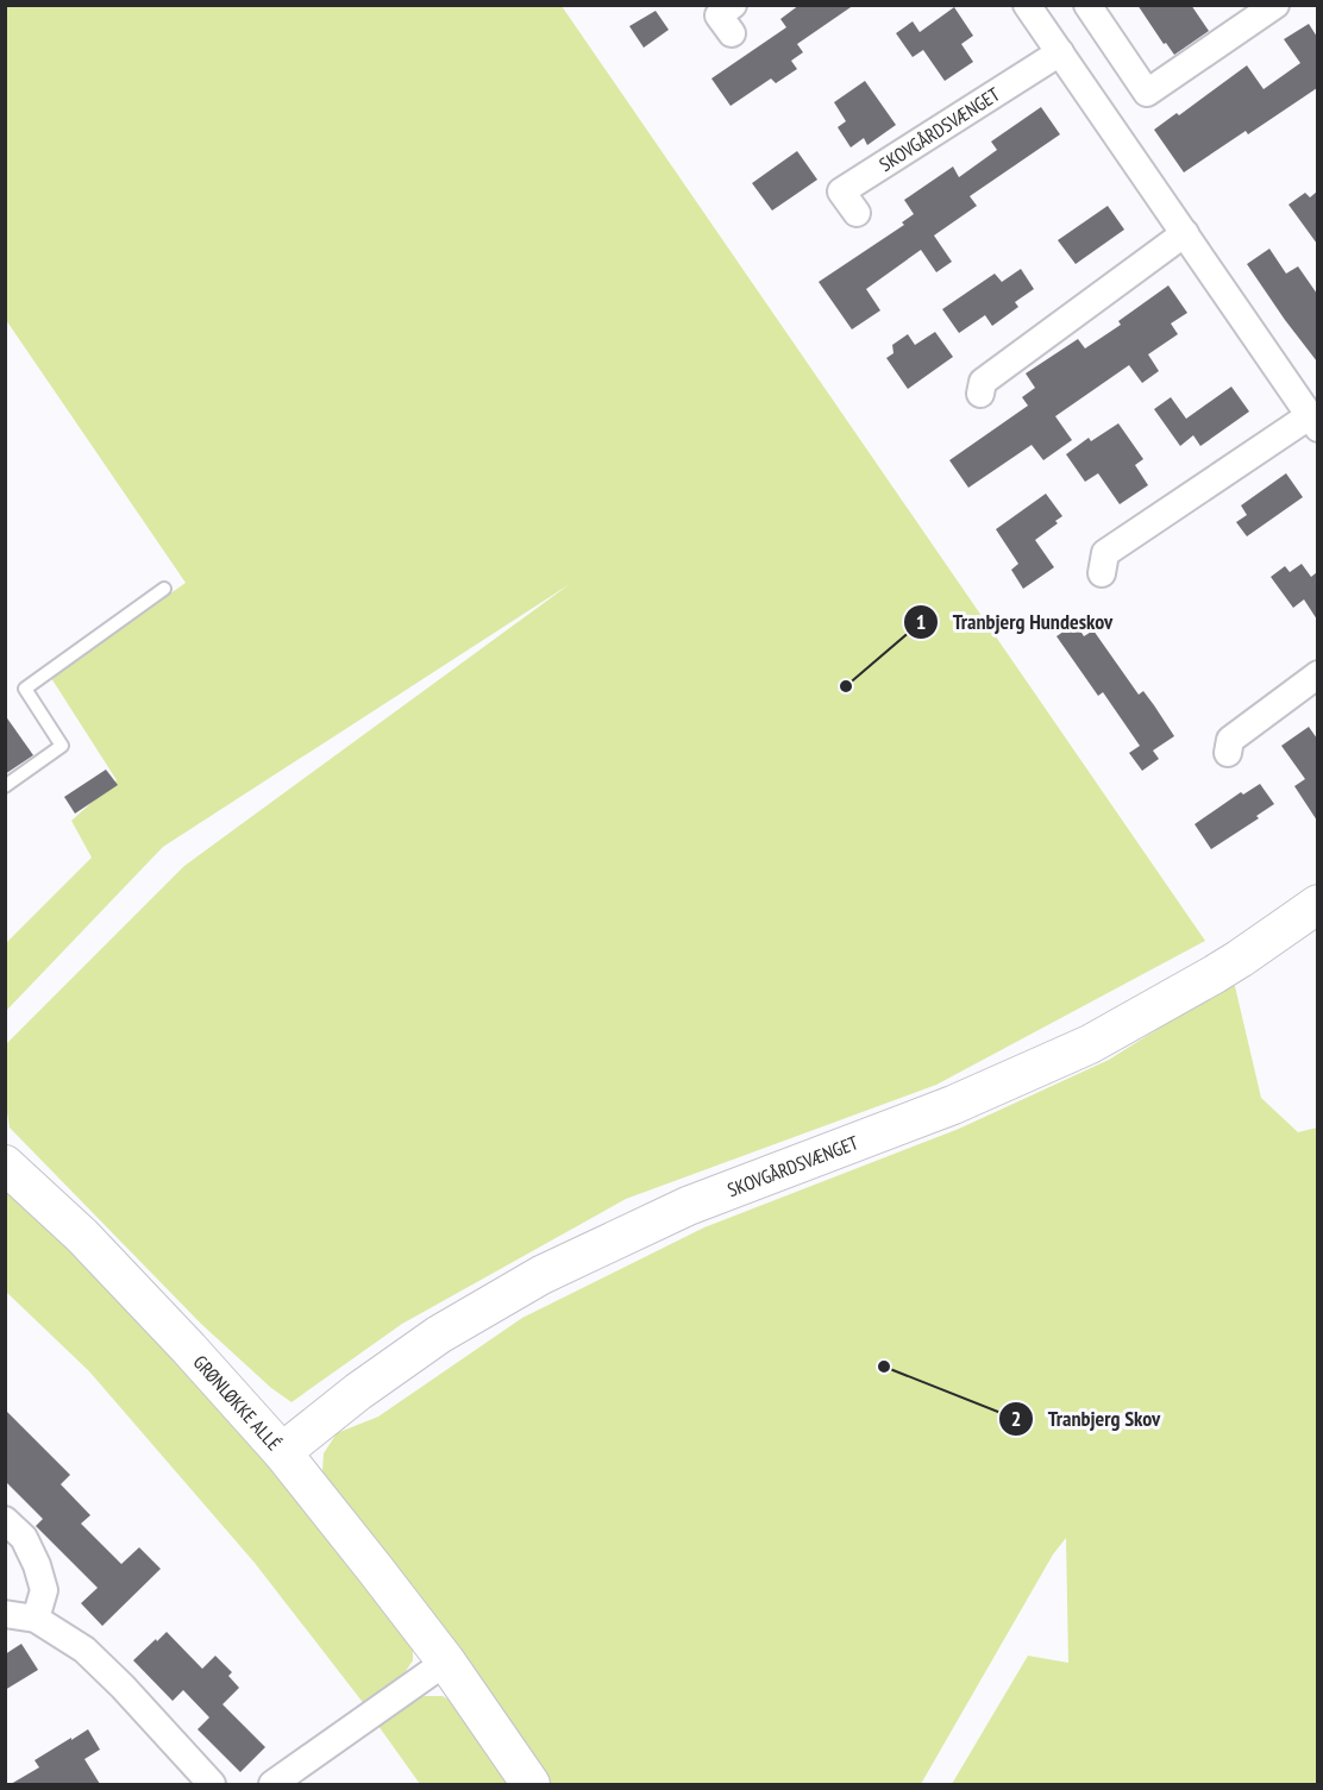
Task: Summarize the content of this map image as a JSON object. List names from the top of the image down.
{
  "streets": {
    "street": ["SKOVGÅRDSVÆNGET", "GRØNLØKKE ALLÉ"]
  },
  "crossings": [
    ["SKOVGÅRDSVÆNGET", "GRØNLØKKE ALLÉ"]
  ],
  "places": ["Tranbjerg Hundeskov", "Tranbjerg Skov"]
}
